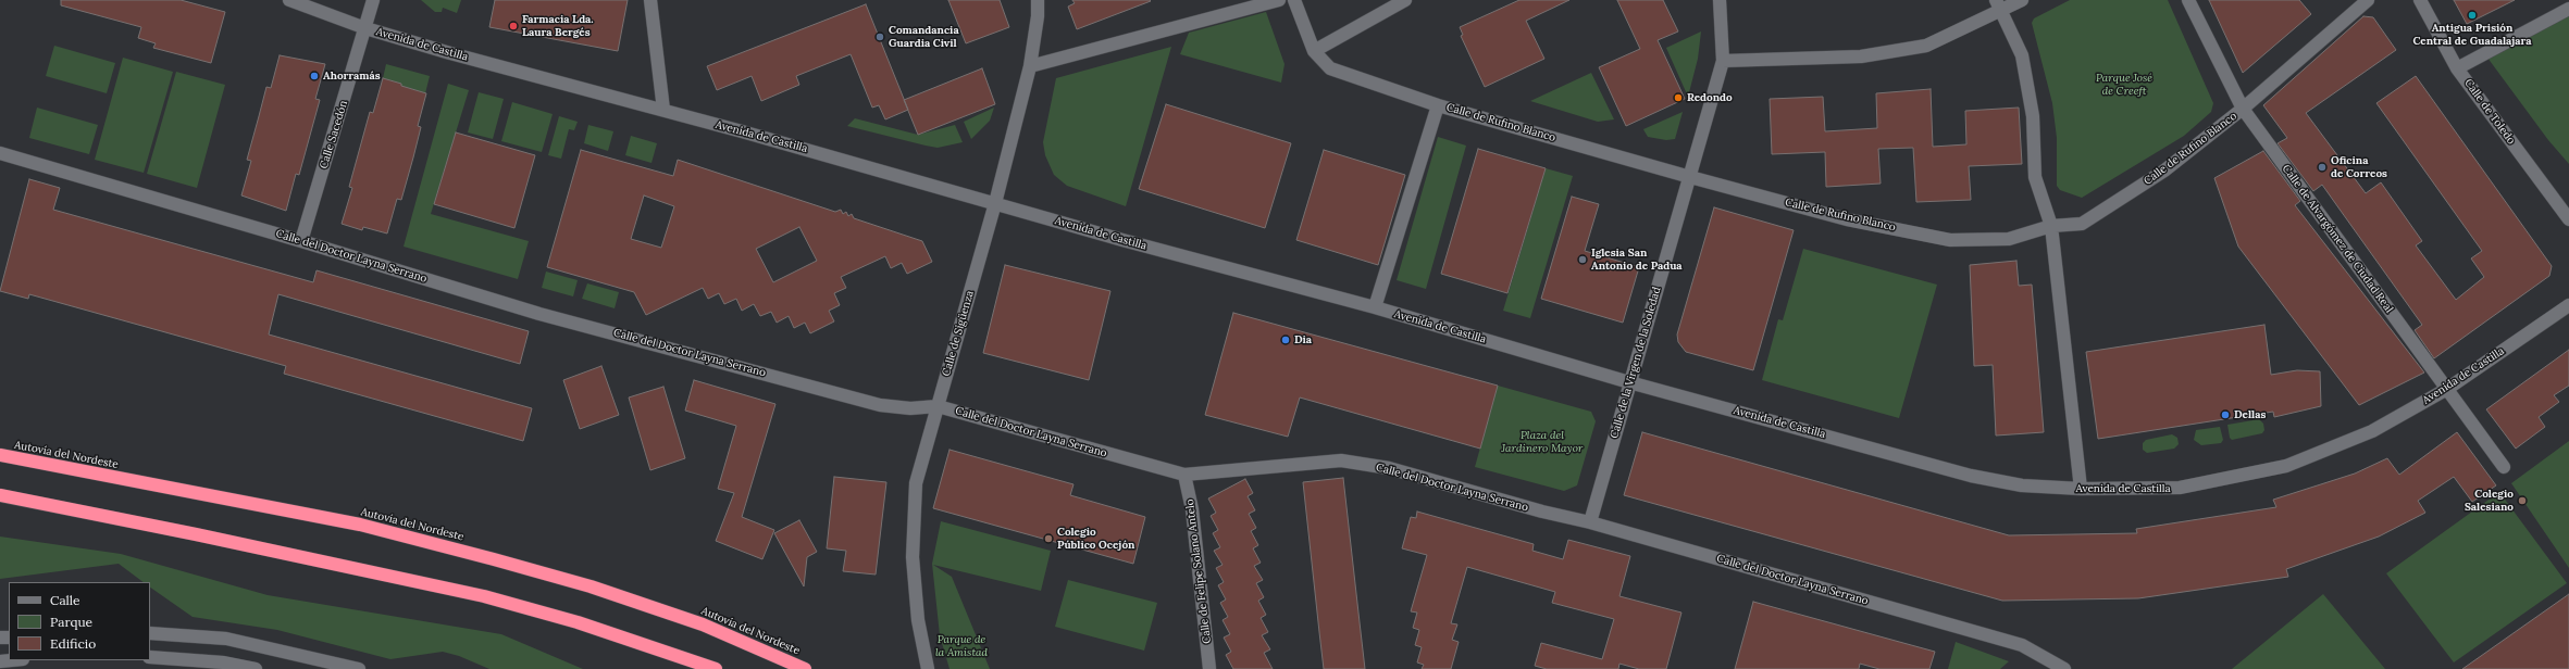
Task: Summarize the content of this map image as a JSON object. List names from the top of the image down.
{
  "streets": {
    "highway": ["Autovía del Nordeste"],
    "street": [
      "Avenida de Castilla",
      "Calle de Toledo",
      "Calle de Rufino Blanco",
      "Calle Sacedón",
      "Calle de Alvargómez de Ciudad Real",
      "Calle del Doctor Layna Serrano",
      "Calle de Sigüenza",
      "Calle de la Virgen de la Soledad",
      "Calle de Felipe Solano Antelo"
    ]
  },
  "crossings": [
    ["Avenida de Castilla", "Calle Sacedón"],
    ["Avenida de Castilla", "Calle de Alvargómez de Ciudad Real"],
    ["Avenida de Castilla", "Calle de Sigüenza"],
    ["Avenida de Castilla", "Calle de la Virgen de la Soledad"],
    ["Calle de Rufino Blanco", "Calle de Alvargómez de Ciudad Real"],
    ["Calle de Rufino Blanco", "Calle de la Virgen de la Soledad"],
    ["Calle Sacedón", "Calle del Doctor Layna Serrano"],
    ["Calle del Doctor Layna Serrano", "Calle de Sigüenza"],
    ["Calle del Doctor Layna Serrano", "Calle de la Virgen de la Soledad"],
    ["Calle del Doctor Layna Serrano", "Calle de Felipe Solano Antelo"]
  ],
  "parks": ["Parque José de Creeft", "Plaza del Jardinero Mayor", "Parque de la Amistad"],
  "places": [
    "Antigua Prisión Central de Guadalajara",
    "Farmacia Lda. Laura Bergés",
    "Comandancia Guardia Civil",
    "Ahorramás",
    "Redondo",
    "Oficina de Correos",
    "Iglesia San Antonio de Padua",
    "Dia",
    "Dellas",
    "Colegio Salesiano",
    "Colegio Público Ocejón"
  ],
  "legend": ["Calle", "Parque", "Edificio"]
}
